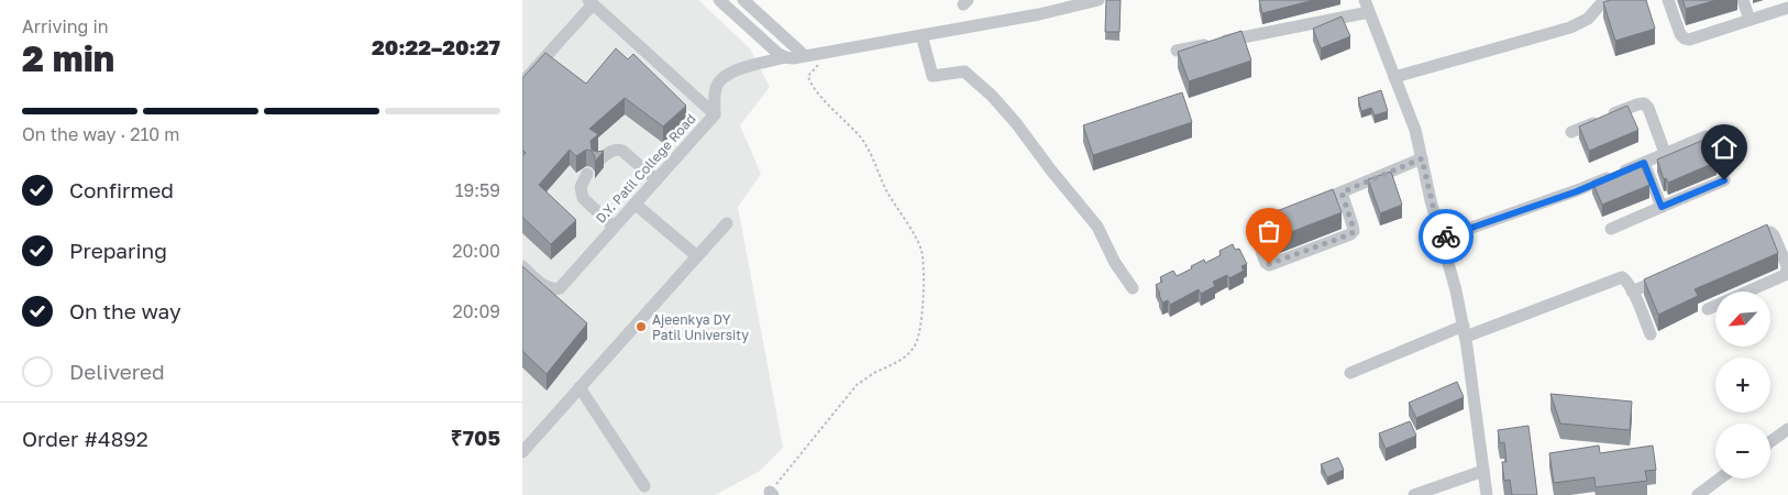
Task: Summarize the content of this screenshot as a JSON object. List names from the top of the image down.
{
  "streets": {
    "street": ["D.Y. Patil College Road"]
  },
  "places": ["Ajeenkya DY Patil University"],
  "north": "bottom left",
  "page": {
    "heading": ["2 min", "Arriving in", "20:22–20:27"],
    "panel": ["Order #4892", "₹705"],
    "bar": "On the way · 210 m",
    "list": [
      ["Confirmed", "19:59"],
      ["Preparing", "20:00"],
      ["On the way", "20:09"],
      "Delivered"
    ],
    "map_buttons": ["+", "−"]
  }
}
